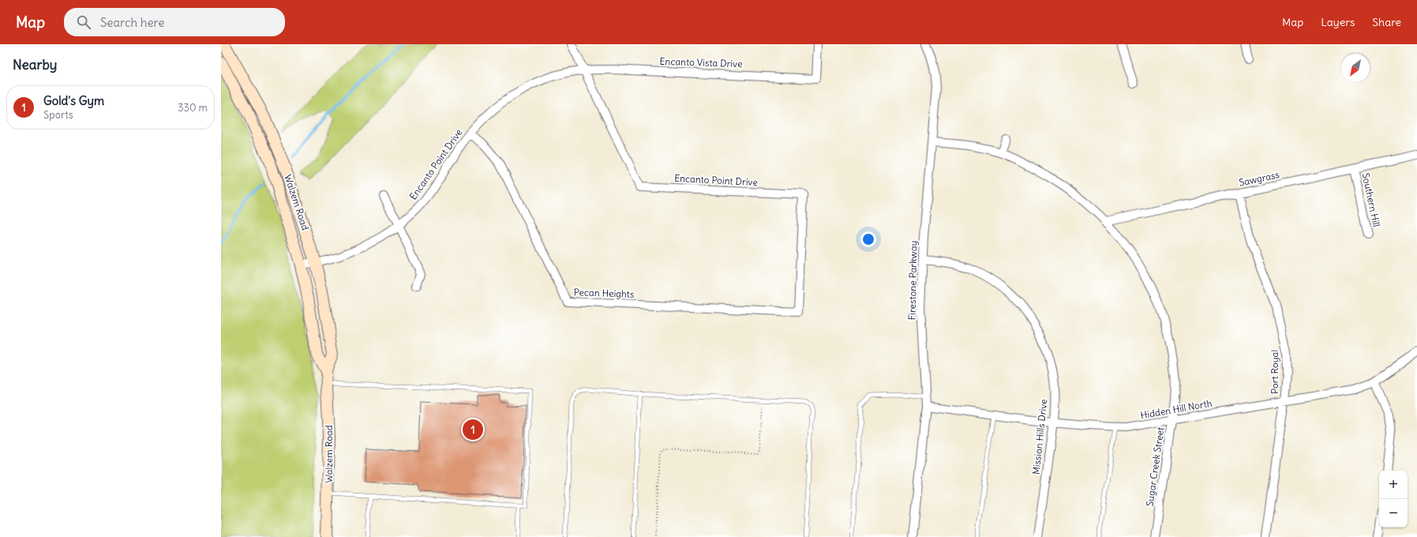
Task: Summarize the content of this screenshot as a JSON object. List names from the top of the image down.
{
  "streets": {
    "street": [
      "Encanto Vista Drive",
      "Encanto Point Drive",
      "Sawgrass",
      "Southern Hill",
      "Walzem Road",
      "Firestone Parkway",
      "Pecan Heights",
      "Port Royal",
      "Hidden Hill North",
      "Mission Hills Drive",
      "Sugar Creek Street"
    ]
  },
  "crossings": [
    ["Encanto Vista Drive", "Encanto Point Drive"],
    ["Encanto Point Drive", "Walzem Road"],
    ["Encanto Point Drive", "Pecan Heights"],
    ["Sawgrass", "Southern Hill"],
    ["Sawgrass", "Port Royal"],
    ["Sawgrass", "Sugar Creek Street"],
    ["Firestone Parkway", "Hidden Hill North"],
    ["Firestone Parkway", "Mission Hills Drive"],
    ["Firestone Parkway", "Sugar Creek Street"],
    ["Port Royal", "Hidden Hill North"],
    ["Hidden Hill North", "Mission Hills Drive"],
    ["Hidden Hill North", "Sugar Creek Street"]
  ],
  "north": "bottom left",
  "page": {
    "header": "Map",
    "search": "Search here",
    "nav": ["Map", "Layers", "Share"],
    "heading": "Nearby",
    "list": [
      {
        "mark": "1",
        "name": "Gold's Gym",
        "note": "Sports",
        "value": "330 m"
      }
    ],
    "pins": "1",
    "map_buttons": ["+", "−"]
  }
}
